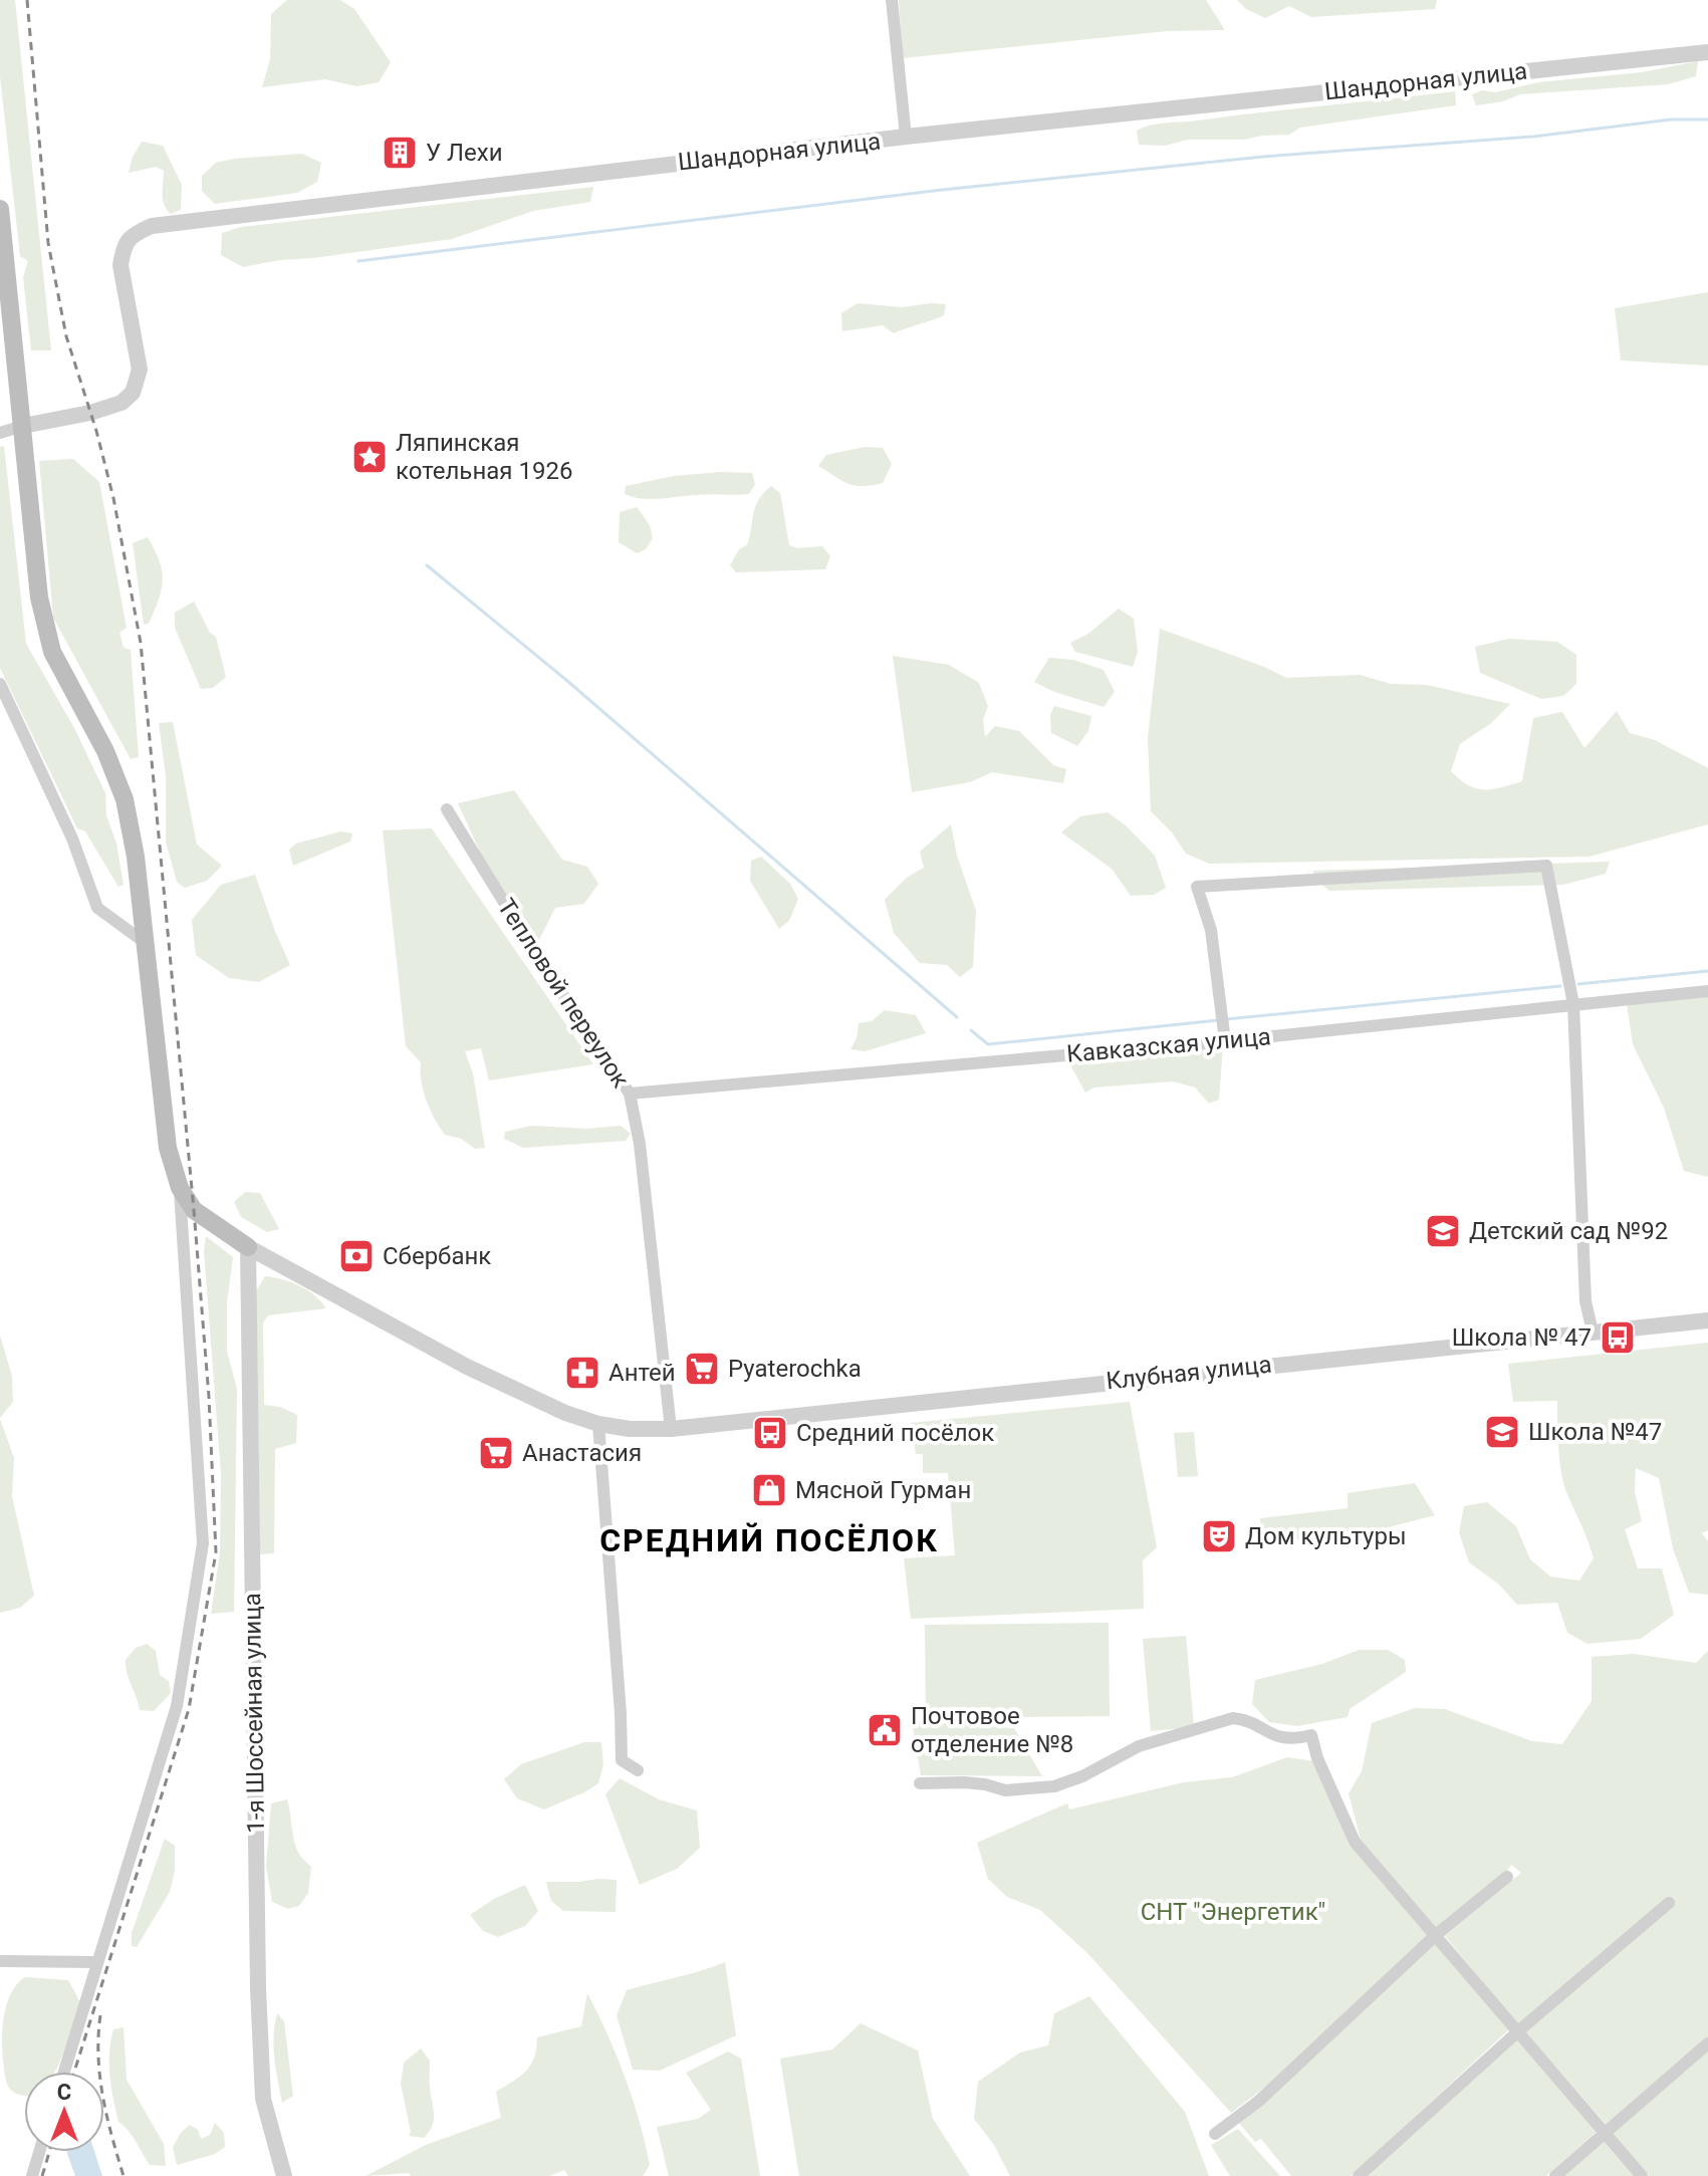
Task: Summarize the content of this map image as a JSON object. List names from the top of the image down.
{
  "streets": {
    "street": [
      "Шандорная улица",
      "Тепловой переулок",
      "Кавказская улица",
      "Клубная улица",
      "1-я Шоссейная улица"
    ]
  },
  "crossings": [
    ["Тепловой переулок", "Кавказская улица"],
    ["Тепловой переулок", "Клубная улица"],
    ["Клубная улица", "1-я Шоссейная улица"]
  ],
  "districts": ["СРЕДНИЙ ПОСЁЛОК"],
  "parks": ["СНТ \"Энергетик\""],
  "places": {
    "building": ["У Лехи"],
    "place": ["Ляпинская котельная 1926"],
    "school or university": ["Детский сад №92", "Школа №47"],
    "bank": ["Сбербанк"],
    "bus stop": ["Школа № 47", "Средний посёлок"],
    "supermarket": ["Pyaterochka", "Анастасия"],
    "pharmacy": ["Антей"],
    "shop": ["Мясной Гурман"],
    "theatre": ["Дом культуры"],
    "public building": ["Почтовое отделение №8"]
  },
  "north": "top"
}
